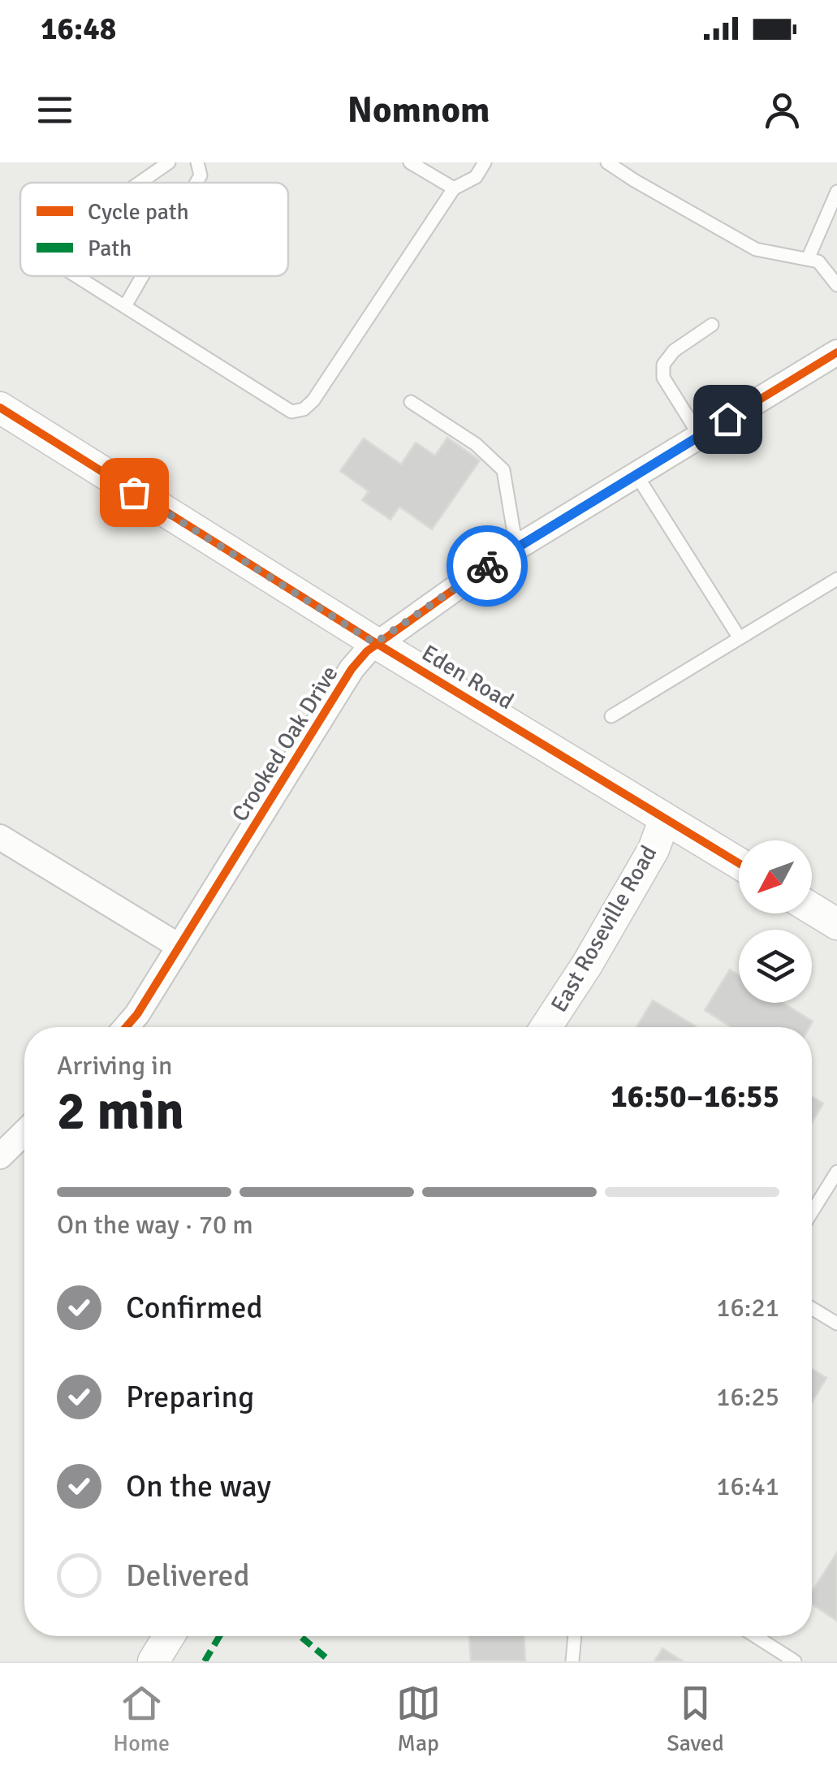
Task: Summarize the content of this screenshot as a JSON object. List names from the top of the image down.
{
  "streets": {
    "street": ["Eden Road", "Crooked Oak Drive", "East Roseville Road"]
  },
  "crossings": [
    ["Eden Road", "Crooked Oak Drive"],
    ["Eden Road", "East Roseville Road"]
  ],
  "legend": ["Cycle path", "Path"],
  "north": "bottom left",
  "page": {
    "status": "16:48",
    "header": "Nomnom",
    "heading": ["2 min", "Arriving in", "16:50–16:55"],
    "bar": "On the way · 70 m",
    "list": [
      ["Confirmed", "16:21"],
      ["Preparing", "16:25"],
      ["On the way", "16:41"],
      "Delivered"
    ],
    "tabs": ["Home", "Map", "Saved"]
  }
}
